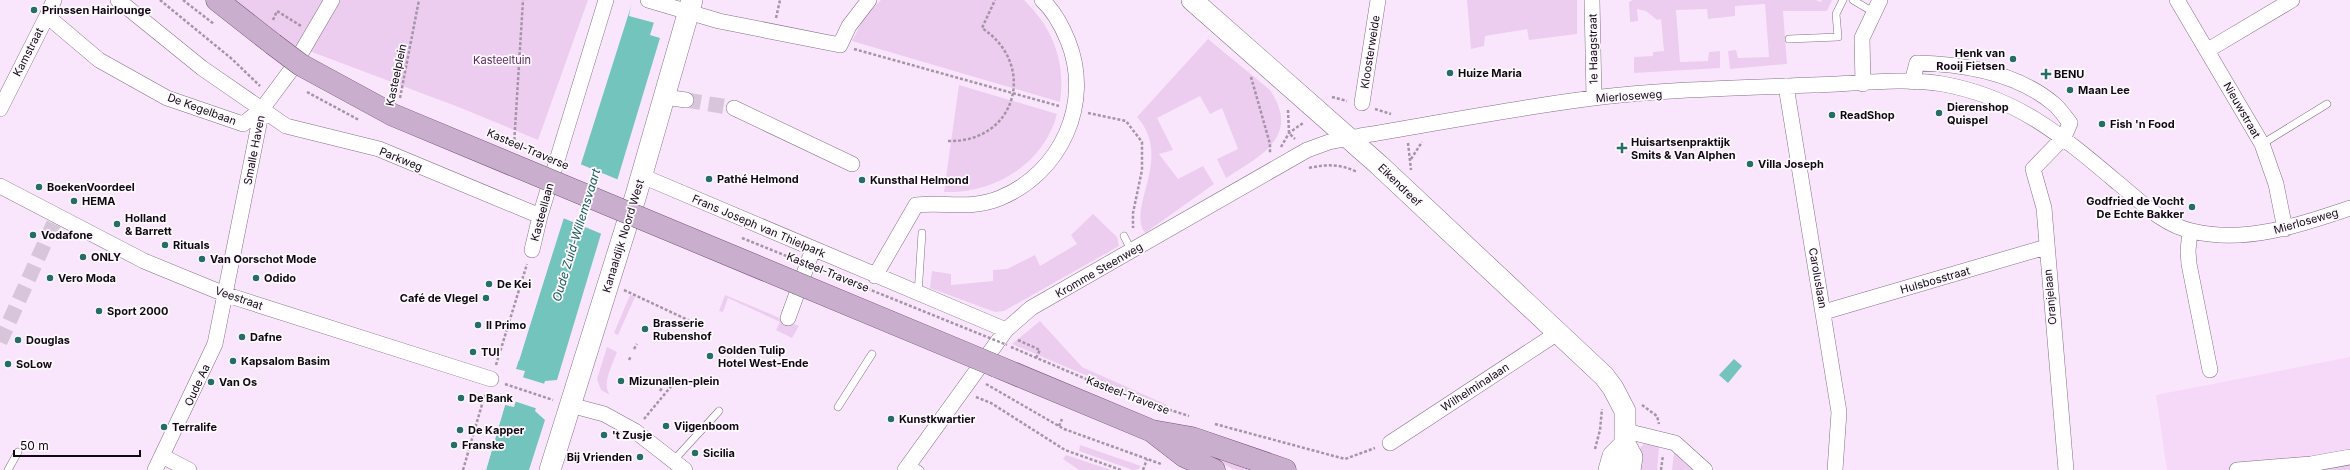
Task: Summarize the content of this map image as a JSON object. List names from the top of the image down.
{
  "streets": {
    "main road": ["Kasteel-Traverse"],
    "street": [
      "1e Haagstraat",
      "Kamstraat",
      "Kloosterweide",
      "Mierloseweg",
      "De Kegelbaan",
      "Nieuwstraat",
      "Smalle Haven",
      "Parkweg",
      "Eikendreef",
      "Kasteellaan",
      "Frans Joseph van Thielpark",
      "Kanaaldijk Noord West",
      "Kromme Steenweg",
      "Caroluslaan",
      "Hulsbosstraat",
      "Oranjelaan",
      "Veestraat",
      "Oude Aa",
      "Wilhelminalaan"
    ],
    "path": ["Kasteelplein"]
  },
  "crossings": [
    ["1e Haagstraat", "Mierloseweg"],
    ["Kamstraat", "De Kegelbaan"],
    ["Mierloseweg", "Nieuwstraat"],
    ["Mierloseweg", "Eikendreef"],
    ["Mierloseweg", "Kromme Steenweg"],
    ["Mierloseweg", "Caroluslaan"],
    ["Mierloseweg", "Oranjelaan"],
    ["De Kegelbaan", "Smalle Haven"],
    ["De Kegelbaan", "Parkweg"],
    ["Smalle Haven", "Parkweg"],
    ["Smalle Haven", "Veestraat"],
    ["Smalle Haven", "Oude Aa"],
    ["Parkweg", "Kasteellaan"],
    ["Eikendreef", "Kromme Steenweg"],
    ["Eikendreef", "Wilhelminalaan"],
    ["Kasteellaan", "Veestraat"],
    ["Frans Joseph van Thielpark", "Kanaaldijk Noord West"],
    ["Frans Joseph van Thielpark", "Kromme Steenweg"],
    ["Caroluslaan", "Hulsbosstraat"],
    ["Hulsbosstraat", "Oranjelaan"],
    ["Veestraat", "Oude Aa"]
  ],
  "water": ["Oude Zuid-Willemsvaart"],
  "parks": ["Kasteeltuin"],
  "places": {
    "other": [
      "Prinssen Hairlounge",
      "Henk van Rooij Fietsen",
      "Huize Maria",
      "Maan Lee",
      "Dierenshop Quispel",
      "ReadShop",
      "Fish 'n Food",
      "Villa Joseph",
      "Pathé Helmond",
      "Kunsthal Helmond",
      "BoekenVoordeel",
      "HEMA",
      "Godfried de Vocht De Echte Bakker",
      "Holland & Barrett",
      "Vodafone",
      "Rituals",
      "ONLY",
      "Van Oorschot Mode",
      "Vero Moda",
      "Odido",
      "De Kei",
      "Café de Vlegel",
      "Sport 2000",
      "Il Primo",
      "Brasserie Rubenshof",
      "Dafne",
      "Douglas",
      "TUI",
      "Golden Tulip Hotel West-Ende",
      "Kapsalom Basim",
      "SoLow",
      "Mizunallen-plein",
      "Van Os",
      "De Bank",
      "Kunstkwartier",
      "Vijgenboom",
      "Terralife",
      "De Kapper",
      "'t Zusje",
      "Franske",
      "Sicilia",
      "Bij Vrienden"
    ],
    "health": ["BENU", "Huisartsenpraktijk Smits & Van Alphen"]
  },
  "scale_bar": "50 m"
}
